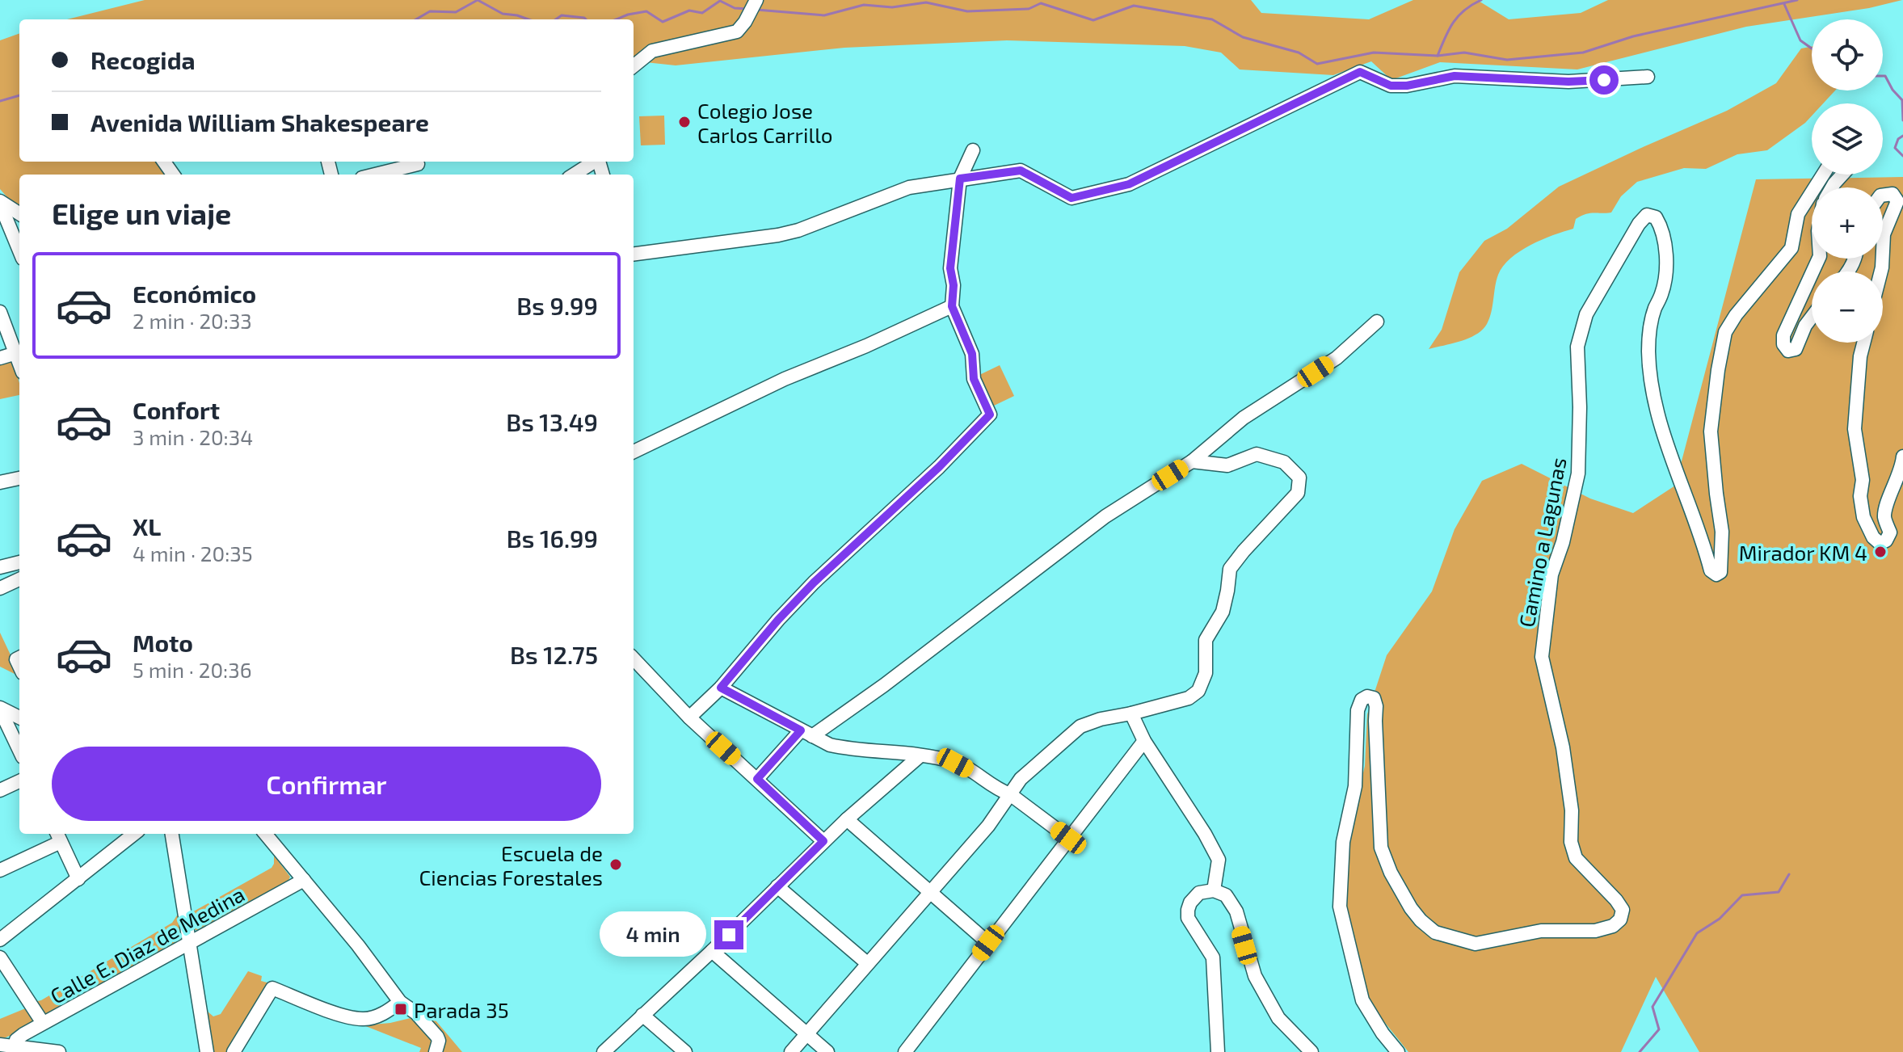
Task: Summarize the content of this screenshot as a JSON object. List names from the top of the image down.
{
  "streets": {
    "street": ["Camino a Lagunas", "Calle E. Diaz de Medina"]
  },
  "places": {
    "other": ["Colegio Jose Carlos Carrillo", "Mirador KM 4", "Escuela de Ciencias Forestales"],
    "transit": ["Parada 35"]
  },
  "page": {
    "map_buttons": ["+", "−"],
    "banner": ["Recogida", "Avenida William Shakespeare"],
    "heading": "Elige un viaje",
    "list": [
      {
        "name": "Económico",
        "note": "2 min · 20:33",
        "value": "Bs 9.99"
      },
      {
        "name": "Confort",
        "note": "3 min · 20:34",
        "value": "Bs 13.49"
      },
      {
        "name": "XL",
        "note": "4 min · 20:35",
        "value": "Bs 16.99"
      },
      {
        "name": "Moto",
        "note": "5 min · 20:36",
        "value": "Bs 12.75"
      }
    ],
    "buttons": "Confirmar",
    "bubble": "4 min"
  }
}
